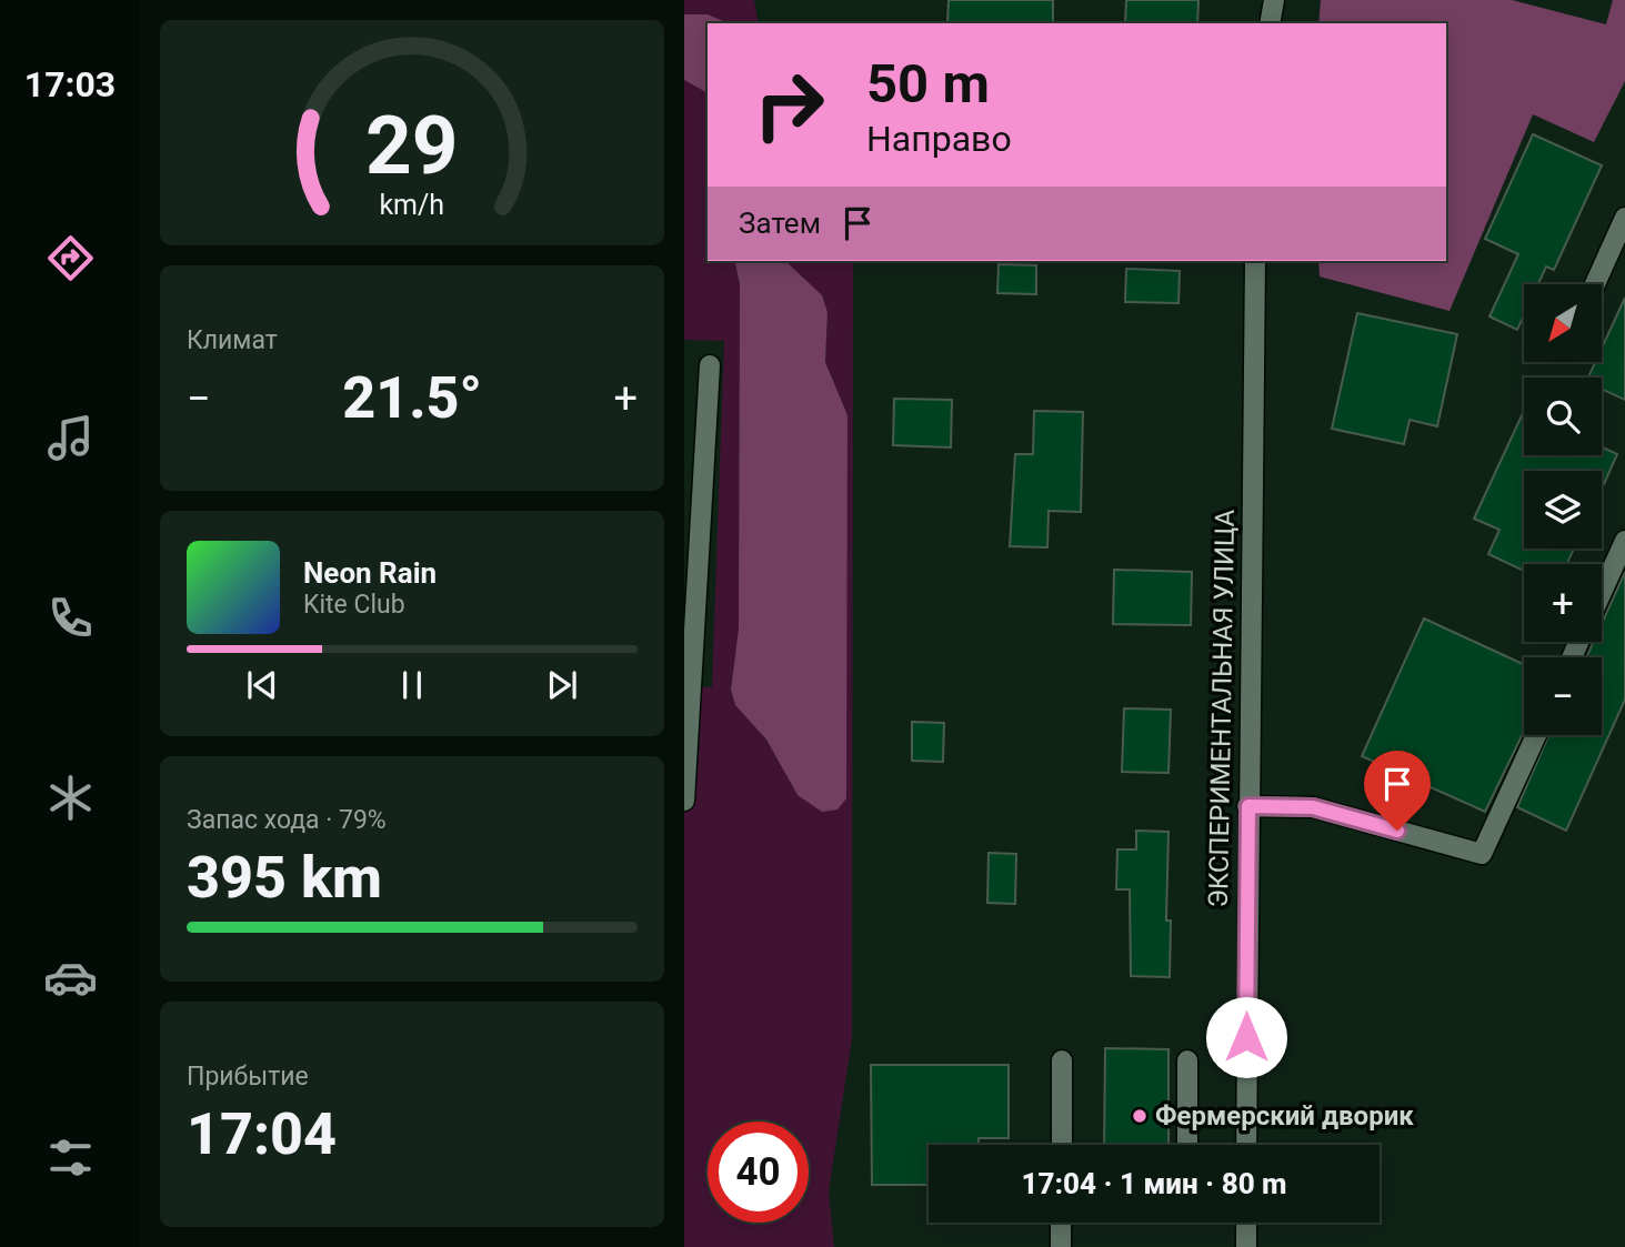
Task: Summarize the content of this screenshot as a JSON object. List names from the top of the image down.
{
  "streets": {
    "street": ["ЭКСПЕРИМЕНТАЛЬНАЯ УЛИЦА"]
  },
  "places": ["Фермерский дворик"],
  "north": "bottom left",
  "page": {
    "tabs": "17:03",
    "turn": ["50 m", "Направо"],
    "then": "Затем",
    "tile": [
      "Климат",
      ["Запас хода · 79%", "395 km"],
      ["Прибытие", "17:04"]
    ],
    "map_buttons": ["+", "−"],
    "heat": ["−", "21.5°", "+"],
    "song": ["Neon Rain", "Kite Club"],
    "limit": "40",
    "trip": "17:04 · 1 мин · 80 m",
    "gauge": ["29", "km/h"]
  }
}
